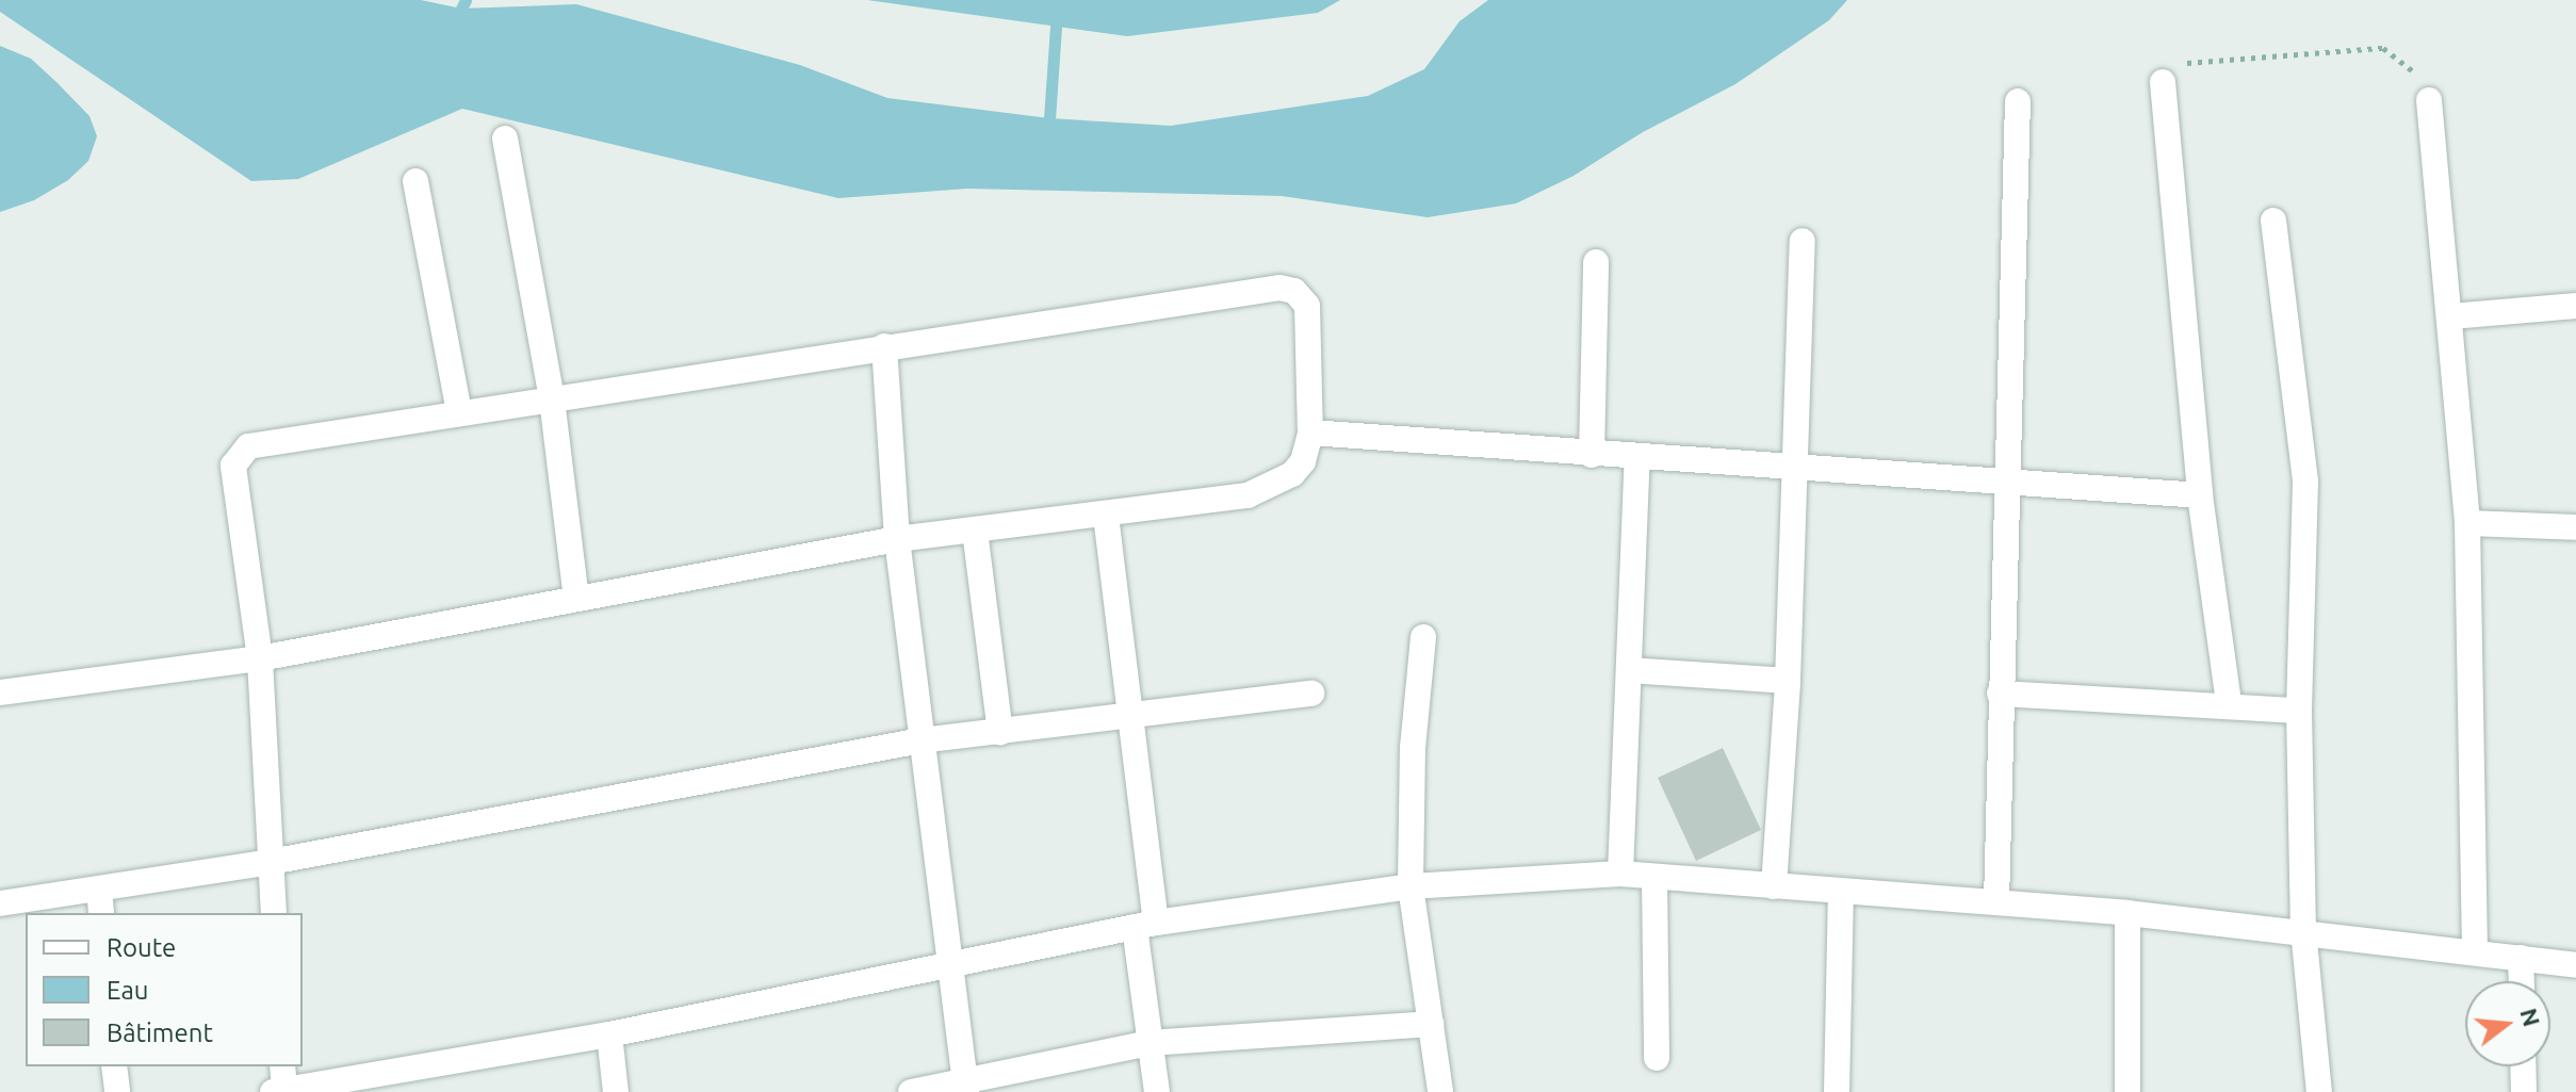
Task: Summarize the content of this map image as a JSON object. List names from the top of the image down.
{
  "legend": ["Route", "Eau", "Bâtiment"],
  "north": "right"
}
